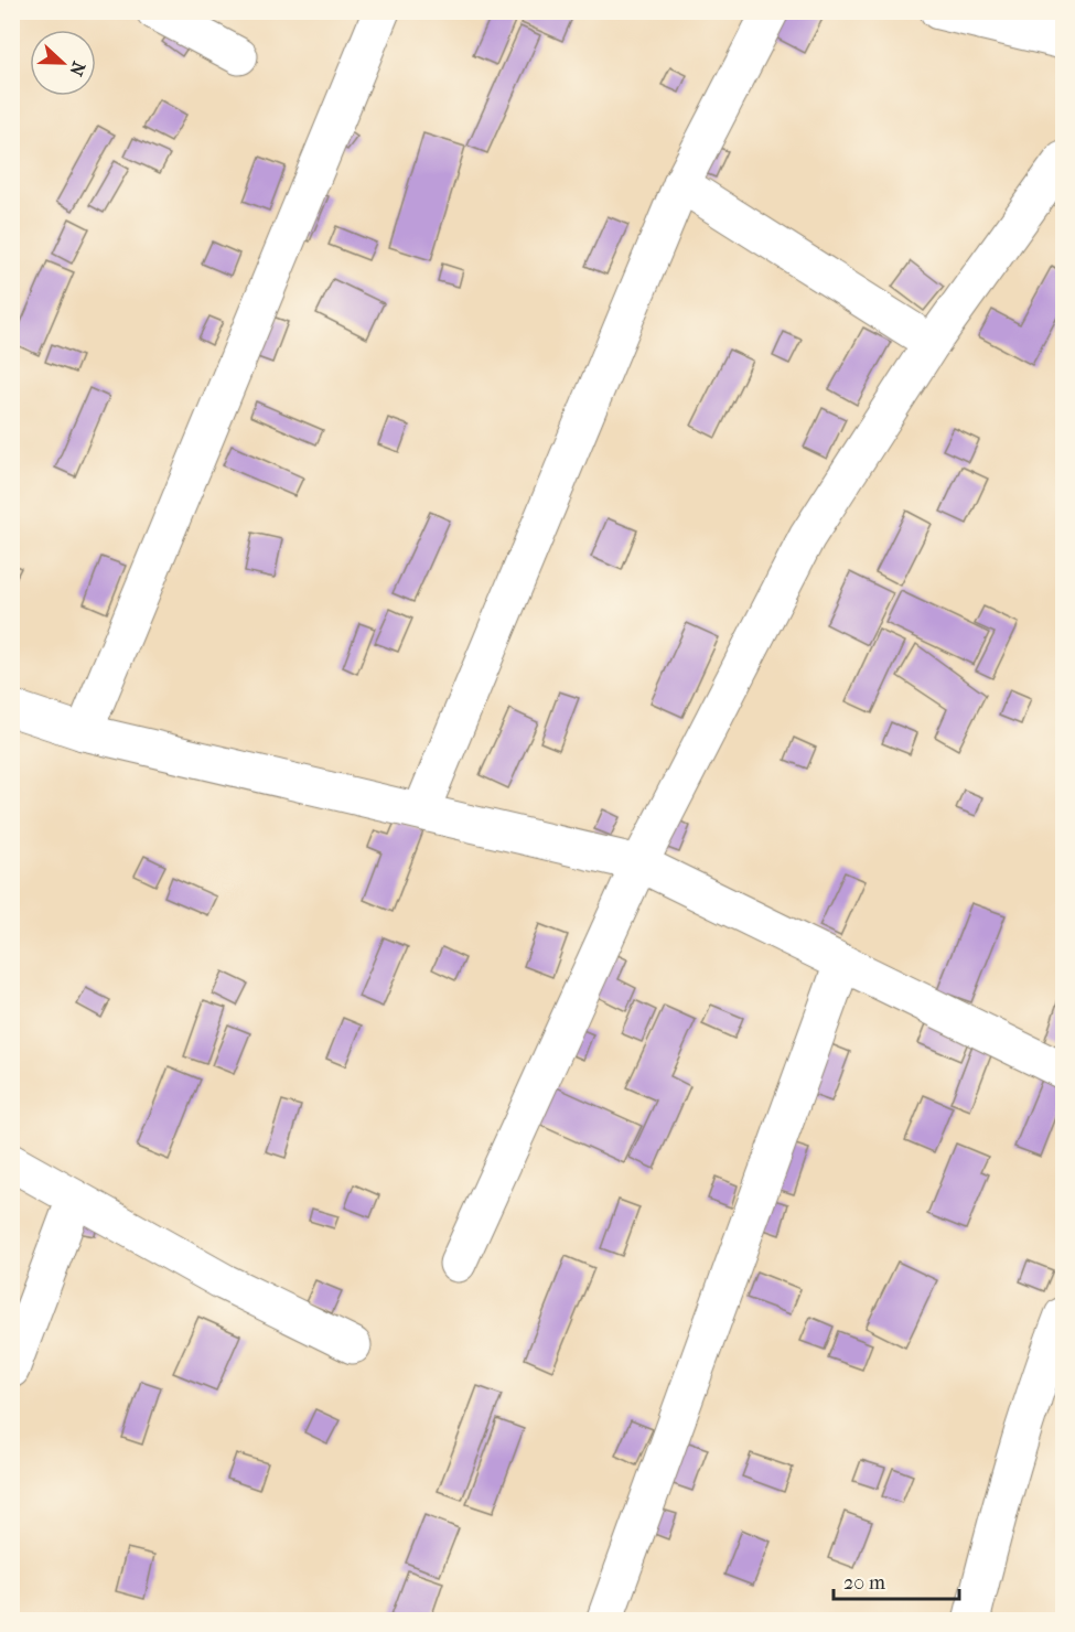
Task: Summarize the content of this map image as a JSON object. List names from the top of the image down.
{
  "scale_bar": "20 m",
  "north": "right"
}
